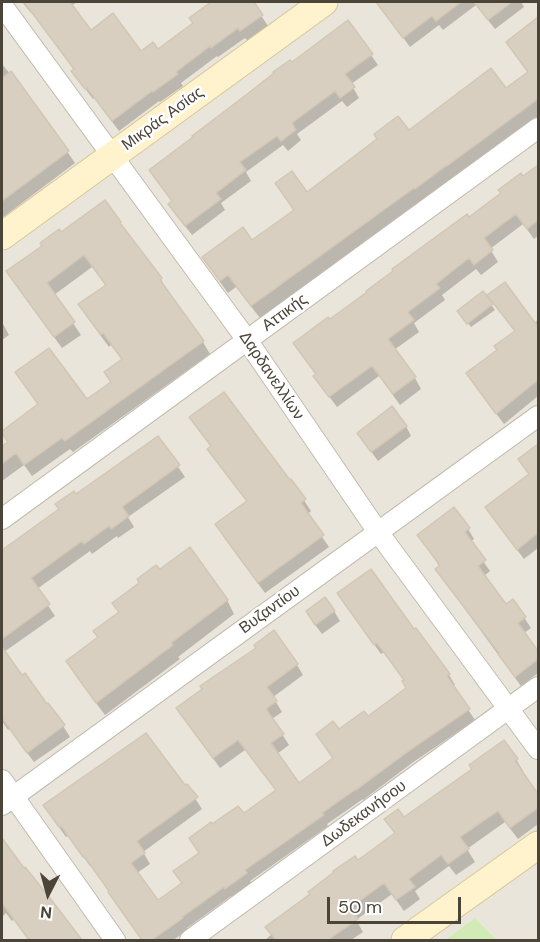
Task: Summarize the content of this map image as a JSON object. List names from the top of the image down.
{
  "streets": {
    "street": [
      "Μικράς Ασίας",
      "Αττικής",
      "Δαρδανελλίων",
      "Βυζαντίου",
      "Δωδεκανήσου"
    ]
  },
  "crossings": [
    ["Μικράς Ασίας", "Δαρδανελλίων"],
    ["Αττικής", "Δαρδανελλίων"],
    ["Δαρδανελλίων", "Βυζαντίου"],
    ["Δαρδανελλίων", "Δωδεκανήσου"]
  ],
  "scale_bar": "50 m",
  "north": "bottom"
}
